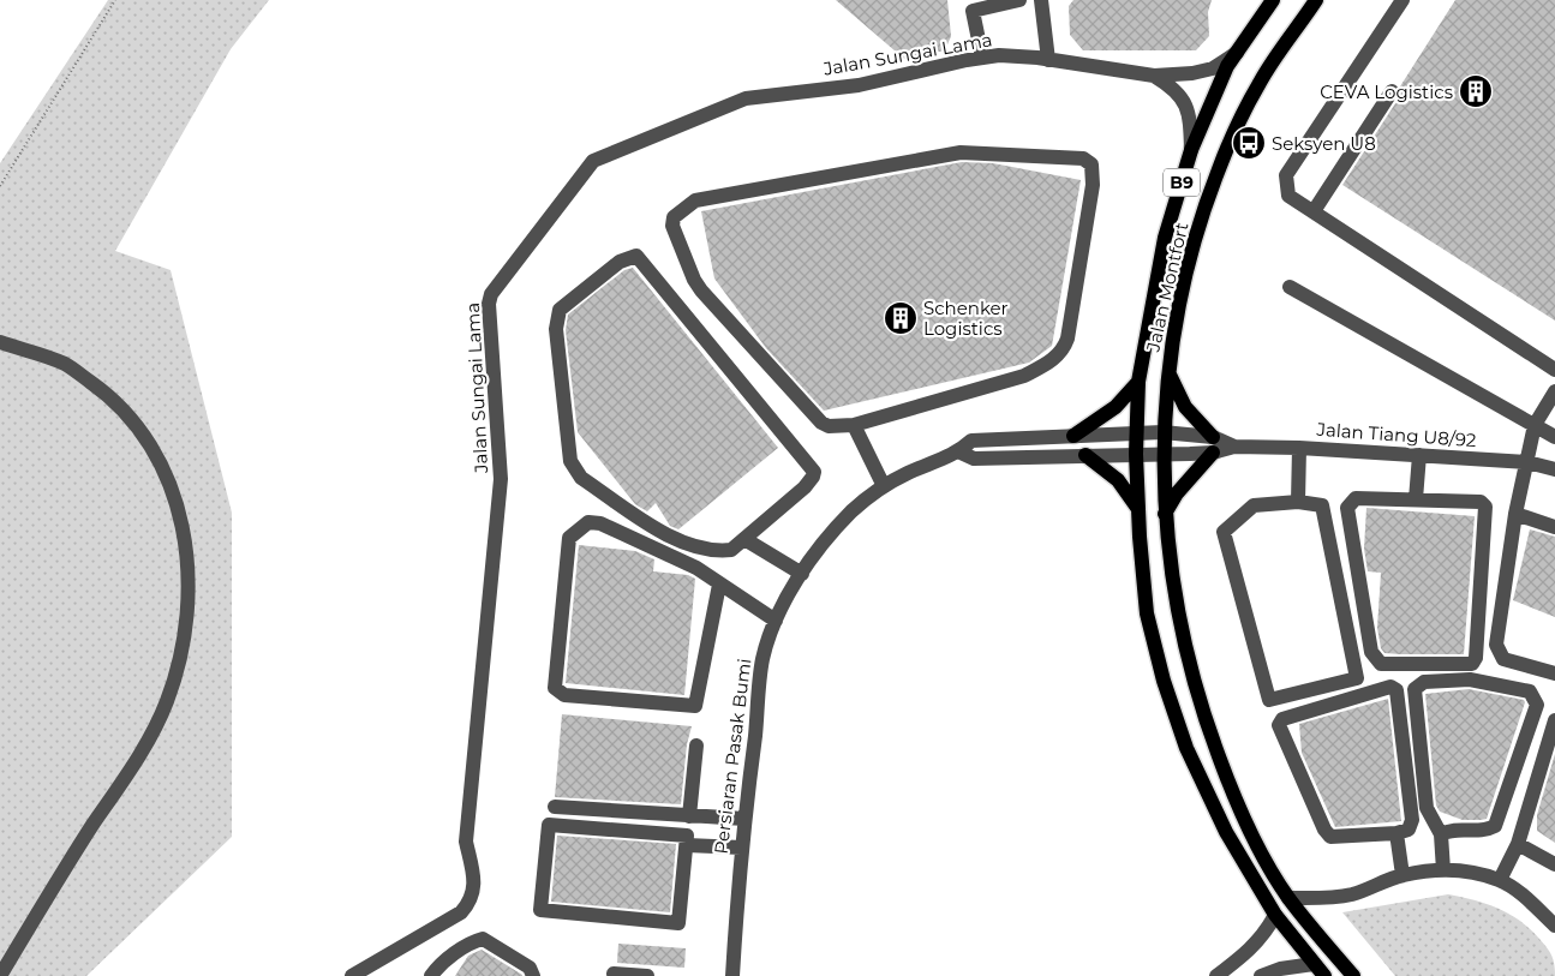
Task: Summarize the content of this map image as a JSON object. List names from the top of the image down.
{
  "streets": {
    "main road": ["B9", "Jalan Montfort"],
    "street": ["Jalan Sungai Lama", "Jalan Tiang U8/92", "Persiaran Pasak Bumi"]
  },
  "crossings": [
    ["Jalan Sungai Lama", "Jalan Montfort"],
    ["Jalan Montfort", "Jalan Tiang U8/92"],
    ["Jalan Montfort", "Persiaran Pasak Bumi"],
    ["Jalan Tiang U8/92", "Persiaran Pasak Bumi"]
  ],
  "places": {
    "building": ["CEVA Logistics", "Schenker Logistics"],
    "bus stop": ["Seksyen U8"]
  }
}
